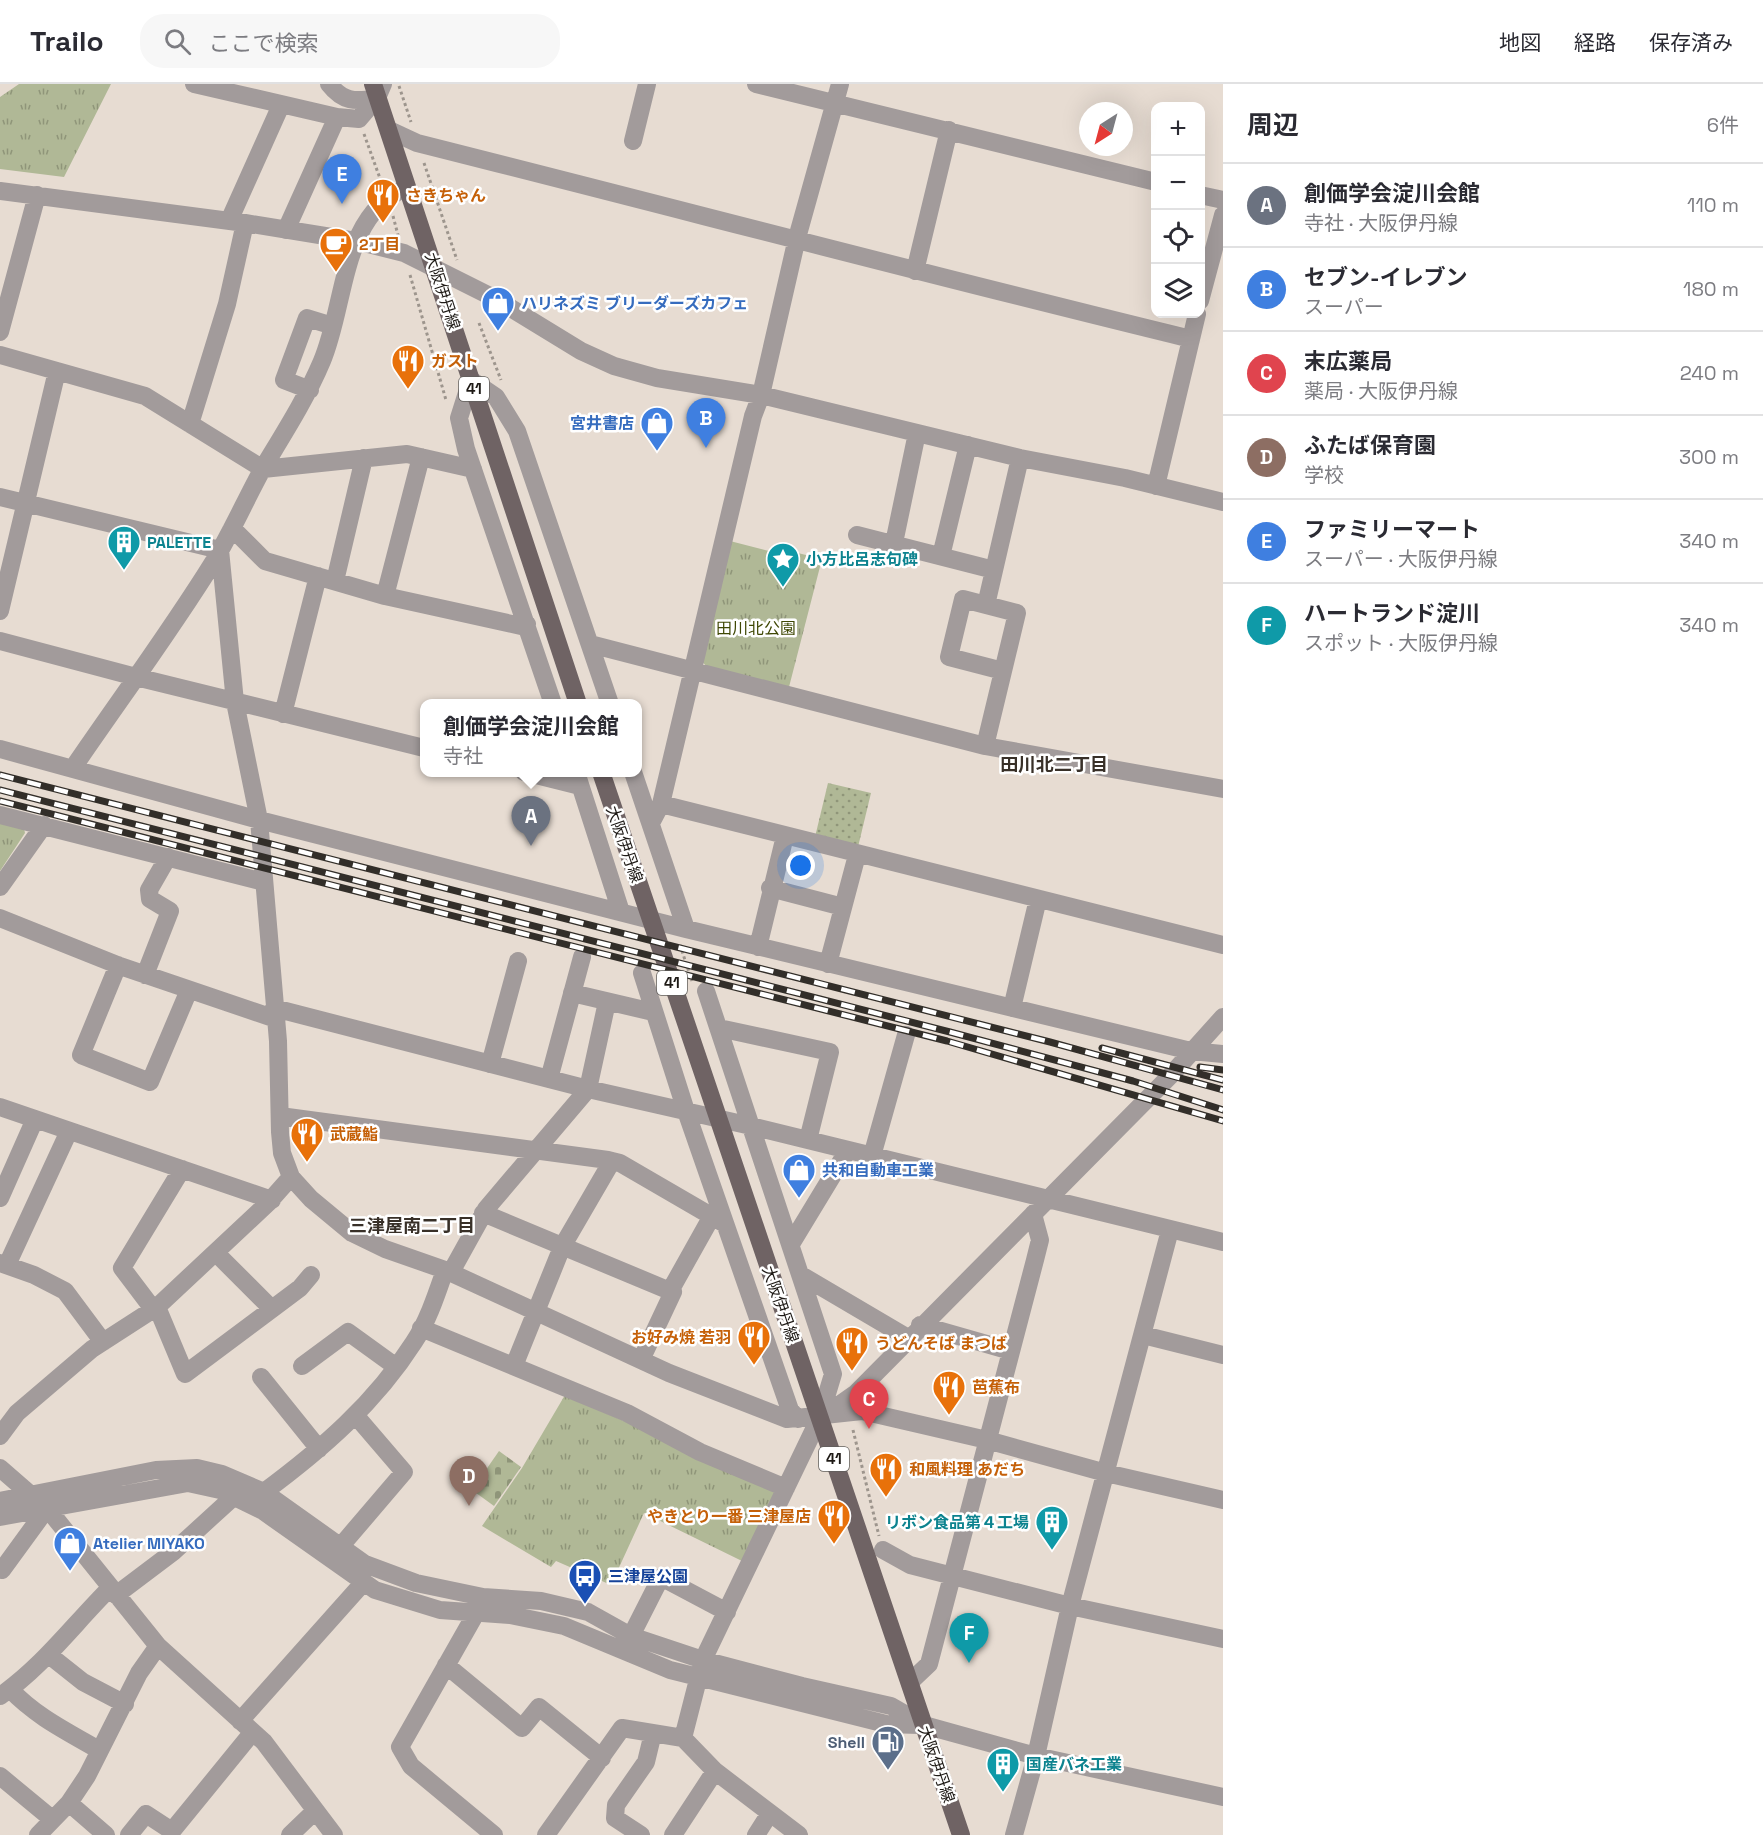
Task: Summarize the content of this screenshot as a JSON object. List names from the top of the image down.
{
  "streets": {
    "main road": ["大阪伊丹線", "41"]
  },
  "districts": ["田川北二丁目", "三津屋南二丁目"],
  "parks": ["田川北公園"],
  "places": {
    "restaurant": [
      "さきちゃん",
      "ガスト",
      "武蔵鮨",
      "お好み焼 若羽",
      "うどんそば まつば",
      "芭蕉布",
      "和風料理 あだち",
      "やきとり一番 三津屋店"
    ],
    "cafe": ["2丁目"],
    "shop": [
      "ハリネズミ ブリーダーズカフェ",
      "宮井書店",
      "共和自動車工業",
      "Atelier MIYAKO"
    ],
    "building": ["PALETTE", "リボン食品第４工場", "国産バネ工業"],
    "place": ["小方比呂志句碑"],
    "bus stop": ["三津屋公園"],
    "fuel station": ["Shell"]
  },
  "north": "bottom left",
  "page": {
    "header": "Trailo",
    "search": "ここで検索",
    "nav": ["地図", "経路", "保存済み"],
    "heading": ["周辺", "6件"],
    "map_buttons": ["+", "−"],
    "pins": [
      "E",
      "B",
      "A",
      "C",
      "D",
      "F"
    ],
    "list": [
      {
        "mark": "A",
        "name": "創価学会淀川会館",
        "note": "寺社 · 大阪伊丹線",
        "value": "110 m"
      },
      {
        "mark": "B",
        "name": "セブン-イレブン",
        "note": "スーパー",
        "value": "180 m"
      },
      {
        "mark": "C",
        "name": "末広薬局",
        "note": "薬局 · 大阪伊丹線",
        "value": "240 m"
      },
      {
        "mark": "D",
        "name": "ふたば保育園",
        "note": "学校",
        "value": "300 m"
      },
      {
        "mark": "E",
        "name": "ファミリーマート",
        "note": "スーパー · 大阪伊丹線",
        "value": "340 m"
      },
      {
        "mark": "F",
        "name": "ハートランド淀川",
        "note": "スポット · 大阪伊丹線",
        "value": "340 m"
      }
    ],
    "popup": ["創価学会淀川会館", "寺社"]
  }
}
